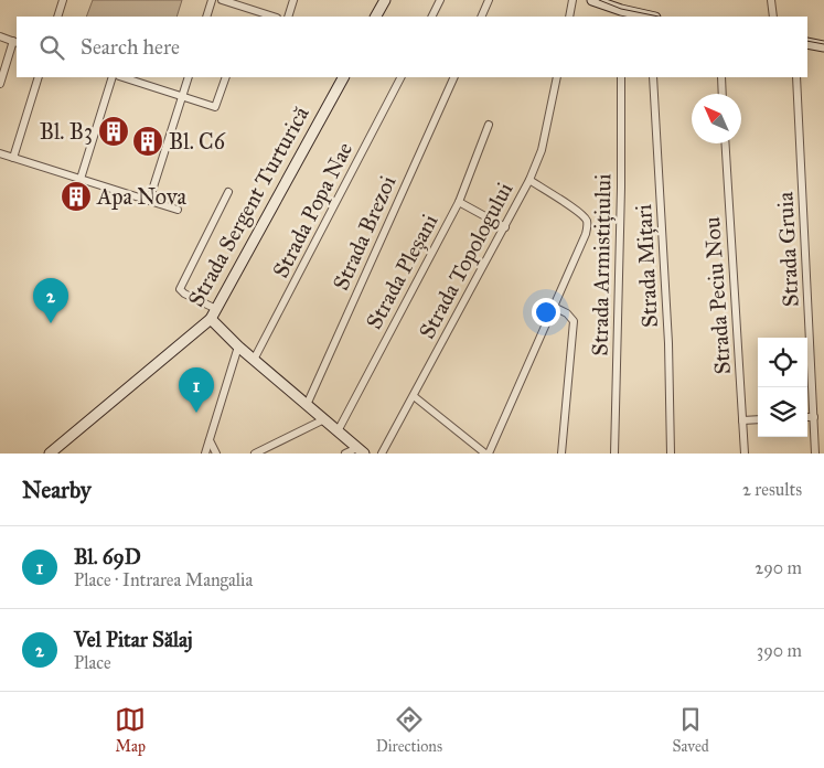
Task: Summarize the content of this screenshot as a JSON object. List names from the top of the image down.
{
  "streets": {
    "street": [
      "Strada Sergent Turturică",
      "Strada Popa Nae",
      "Strada Brezoi",
      "Strada Gruia",
      "Strada Topologului",
      "Strada Armistițiului",
      "Strada Mițari",
      "Strada Pleșani",
      "Strada Peciu Nou"
    ]
  },
  "places": {
    "building": ["Bl. B3", "Bl. C6", "Apa Nova"]
  },
  "north": "top left",
  "page": {
    "search": "Search here",
    "pins": ["2", "1"],
    "heading": ["Nearby", "2 results"],
    "list": [
      {
        "mark": "1",
        "name": "Bl. 69D",
        "note": "Place · Intrarea Mangalia",
        "value": "290 m"
      },
      {
        "mark": "2",
        "name": "Vel Pitar Sălaj",
        "note": "Place",
        "value": "390 m"
      }
    ],
    "nav": ["Map", "Directions", "Saved"]
  }
}
